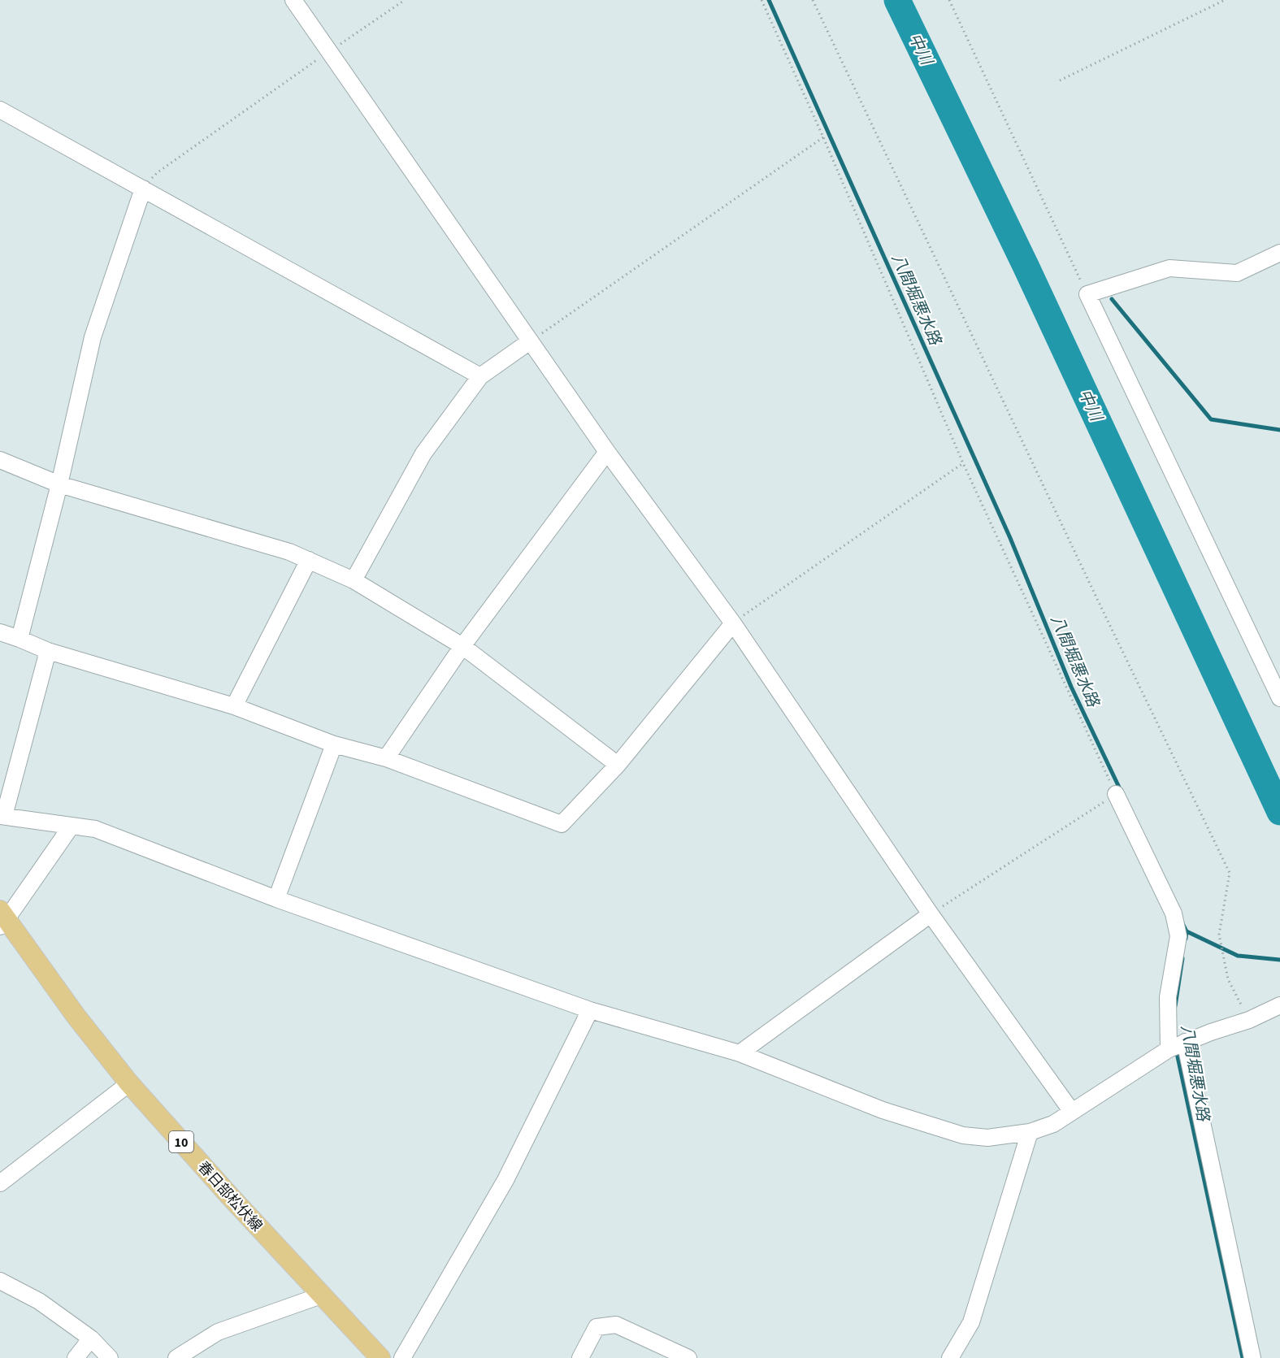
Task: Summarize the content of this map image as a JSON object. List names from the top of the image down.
{
  "streets": {
    "main road": ["10", "春日部松伏線"]
  },
  "water": ["中川", "八間堀悪水路"]
}
